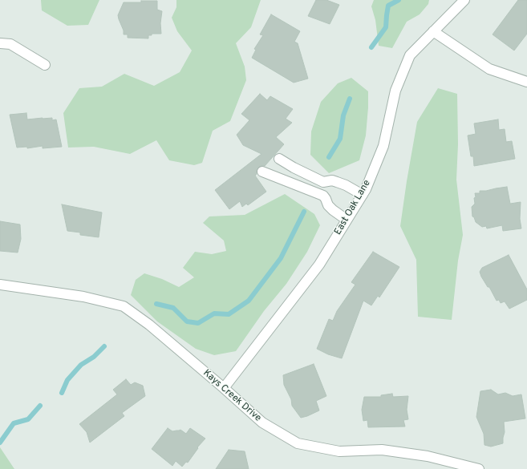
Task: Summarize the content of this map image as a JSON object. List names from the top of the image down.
{
  "streets": {
    "street": ["East Oak Lane", "Kays Creek Drive"]
  },
  "crossings": [
    ["East Oak Lane", "Kays Creek Drive"]
  ]
}
